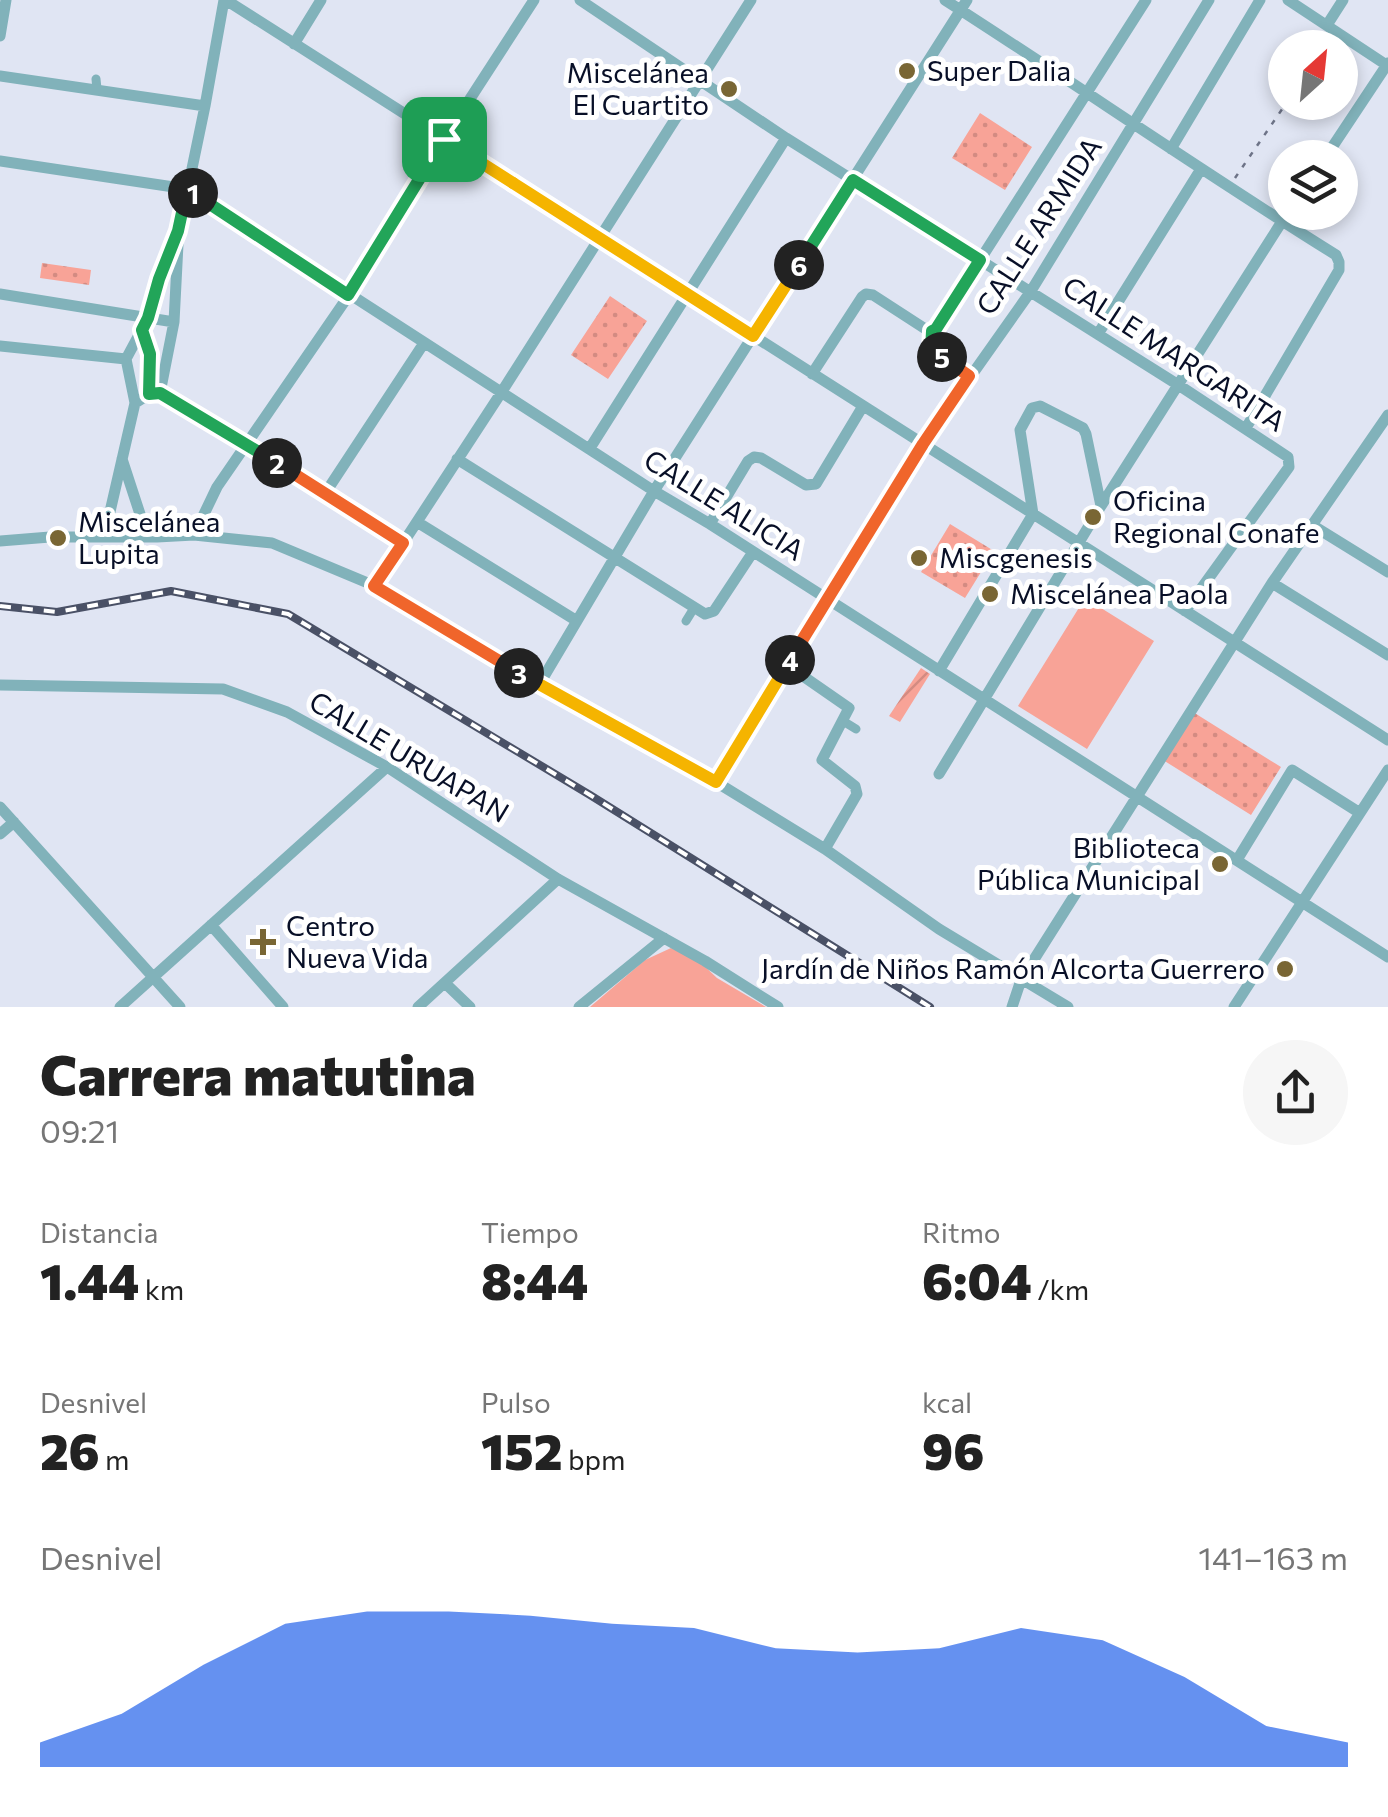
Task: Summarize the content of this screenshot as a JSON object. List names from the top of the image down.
{
  "streets": {
    "street": [
      "CALLE ARMIDA",
      "CALLE MARGARITA",
      "CALLE ALICIA",
      "CALLE URUAPAN"
    ]
  },
  "crossings": [
    ["CALLE ARMIDA", "CALLE MARGARITA"],
    ["CALLE ARMIDA", "CALLE ALICIA"]
  ],
  "places": {
    "other": [
      "Super Dalia",
      "Miscelánea El Cuartito",
      "Oficina Regional Conafe",
      "Miscelánea Lupita",
      "Miscgenesis",
      "Miscelánea Paola",
      "Biblioteca Pública Municipal",
      "Jardín de Niños Ramón Alcorta Guerrero"
    ],
    "health": ["Centro Nueva Vida"]
  },
  "north": "top right",
  "page": {
    "pins": [
      "1",
      "6",
      "5",
      "2",
      "4",
      "3"
    ],
    "heading": ["Carrera matutina", "09:21"],
    "stats": [
      ["Distancia", "1.44 km"],
      ["Tiempo", "8:44"],
      ["Ritmo", "6:04 /km"],
      ["Desnivel", "26 m"],
      ["Pulso", "152 bpm"],
      ["kcal", "96"]
    ],
    "chart": ["Desnivel", "141–163 m"]
  }
}
